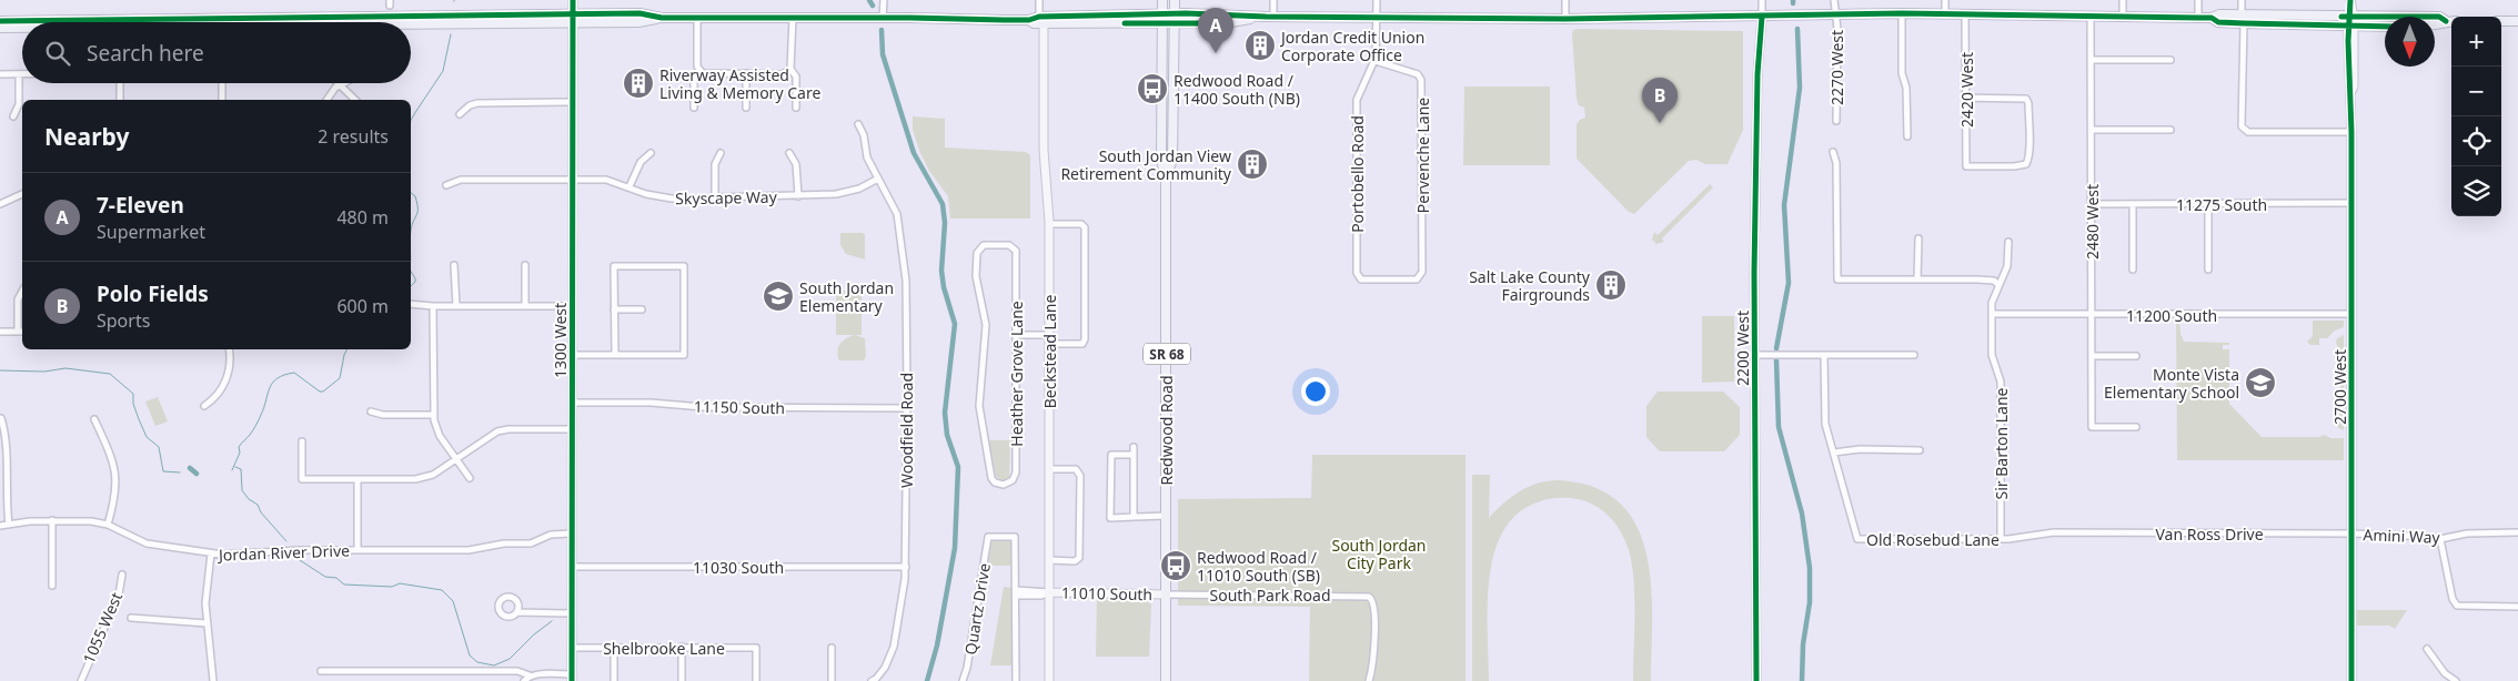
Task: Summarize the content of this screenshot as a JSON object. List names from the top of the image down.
{
  "streets": {
    "main road": ["SR 68", "Redwood Road"],
    "street": [
      "2270 West",
      "2420 West",
      "Pervenche Lane",
      "Portobello Road",
      "Skyscape Way",
      "11275 South",
      "2480 West",
      "11200 South",
      "1300 West",
      "2200 West",
      "Beckstead Lane",
      "Heather Grove Lane",
      "2700 West",
      "11150 South",
      "Woodfield Road",
      "Sir Barton Lane",
      "Van Ross Drive",
      "Amini Way",
      "Old Rosebud Lane",
      "Jordan River Drive",
      "11030 South",
      "11010 South",
      "South Park Road",
      "Quartz Drive",
      "1055 West",
      "Shelbrooke Lane"
    ]
  },
  "crossings": [
    ["Pervenche Lane", "Portobello Road"],
    ["Skyscape Way", "1300 West"],
    ["Skyscape Way", "Woodfield Road"],
    ["11275 South", "2480 West"],
    ["11275 South", "2700 West"],
    ["2480 West", "11200 South"],
    ["11200 South", "2700 West"],
    ["11200 South", "Sir Barton Lane"],
    ["1300 West", "11150 South"],
    ["1300 West", "Jordan River Drive"],
    ["1300 West", "11030 South"],
    ["1300 West", "Shelbrooke Lane"],
    ["Beckstead Lane", "11010 South"],
    ["2700 West", "Van Ross Drive"],
    ["2700 West", "Amini Way"],
    ["11150 South", "Woodfield Road"],
    ["Woodfield Road", "11030 South"],
    ["Redwood Road", "11010 South"],
    ["Redwood Road", "South Park Road"],
    ["Sir Barton Lane", "Old Rosebud Lane"],
    ["Van Ross Drive", "Amini Way"],
    ["Van Ross Drive", "Old Rosebud Lane"],
    ["11010 South", "South Park Road"],
    ["11010 South", "Quartz Drive"]
  ],
  "parks": ["South Jordan City Park"],
  "places": {
    "building": [
      "Jordan Credit Union Corporate Office",
      "Riverway Assisted Living & Memory Care",
      "South Jordan View Retirement Community",
      "Salt Lake County Fairgrounds"
    ],
    "bus stop": ["Redwood Road / 11400 South (NB)", "Redwood Road / 11010 South (SB)"],
    "school or university": ["South Jordan Elementary", "Monte Vista Elementary School"]
  },
  "north": "bottom",
  "page": {
    "pins": ["A", "B"],
    "map_buttons": ["+", "−"],
    "search": "Search here",
    "heading": ["Nearby", "2 results"],
    "list": [
      {
        "mark": "A",
        "name": "7-Eleven",
        "note": "Supermarket",
        "value": "480 m"
      },
      {
        "mark": "B",
        "name": "Polo Fields",
        "note": "Sports",
        "value": "600 m"
      }
    ]
  }
}
